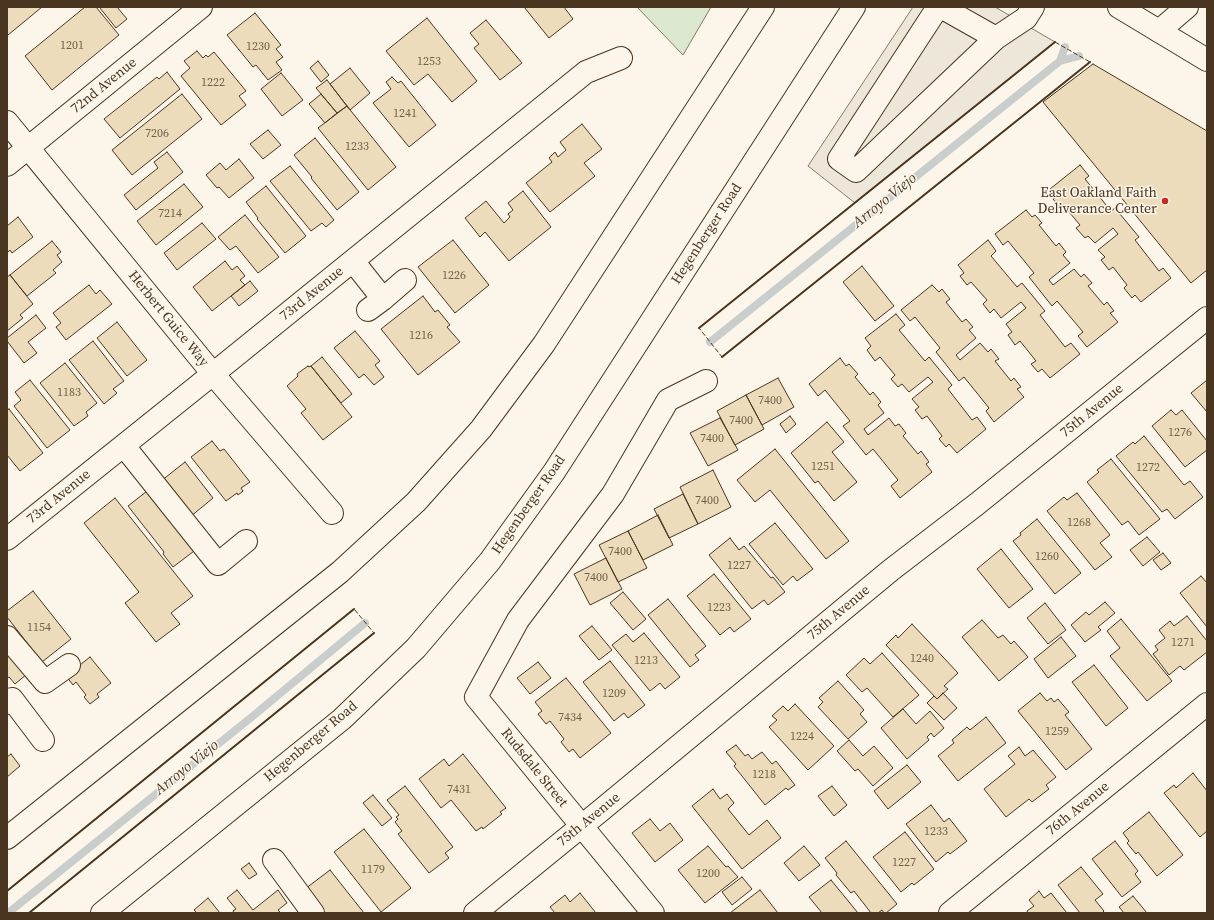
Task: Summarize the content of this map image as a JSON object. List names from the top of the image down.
{
  "streets": {
    "street": [
      "72nd Avenue",
      "Hegenberger Road",
      "73rd Avenue",
      "Herbert Guice Way",
      "75th Avenue",
      "Rudsdale Street",
      "76th Avenue"
    ]
  },
  "crossings": [
    ["72nd Avenue", "Herbert Guice Way"],
    ["73rd Avenue", "Herbert Guice Way"],
    ["75th Avenue", "Rudsdale Street"]
  ],
  "water": ["Arroyo Viejo"],
  "places": ["East Oakland Faith Deliverance Center"],
  "house_numbers": [
    "1201",
    "1230",
    "1253",
    "1222",
    "1241",
    "7206",
    "1233",
    "7214",
    "1226",
    "1216",
    "1183",
    "7400",
    "7400",
    "1276",
    "7400",
    "1251",
    "1272",
    "7400",
    "1268",
    "7400",
    "1260",
    "1227",
    "7400",
    "1223",
    "1154",
    "1271",
    "1240",
    "1213",
    "1209",
    "7434",
    "1259",
    "1224",
    "1218",
    "7431",
    "1233",
    "1227",
    "1179",
    "1200"
  ]
}
